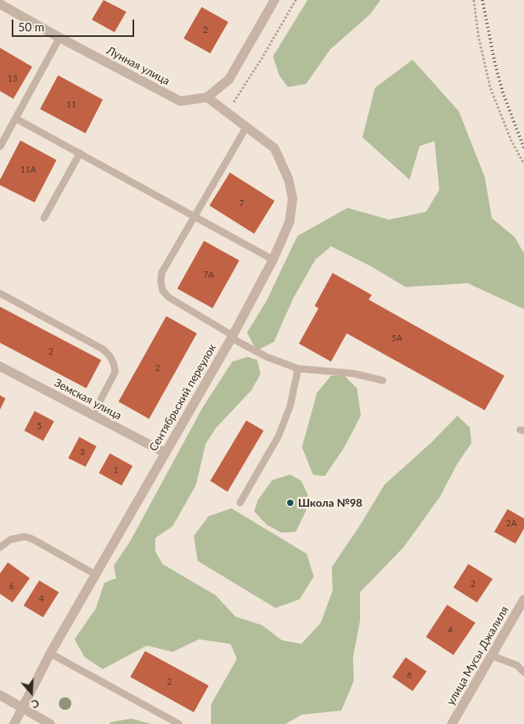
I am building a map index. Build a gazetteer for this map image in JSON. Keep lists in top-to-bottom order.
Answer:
{
  "streets": {
    "street": [
      "Лунная улица",
      "Сентябрьский переулок",
      "Земская улица",
      "улица Мусы Джалиля"
    ]
  },
  "crossings": [
    ["Лунная улица", "Сентябрьский переулок"],
    ["Сентябрьский переулок", "Земская улица"]
  ],
  "places": ["Школа №98"],
  "house_numbers": [
    "2",
    "13",
    "11",
    "11А",
    "7",
    "7А",
    "5А",
    "2",
    "2",
    "5",
    "3",
    "1",
    "2А",
    "2",
    "6",
    "4",
    "4",
    "6",
    "2"
  ],
  "scale_bar": "50 m",
  "north": "bottom"
}
